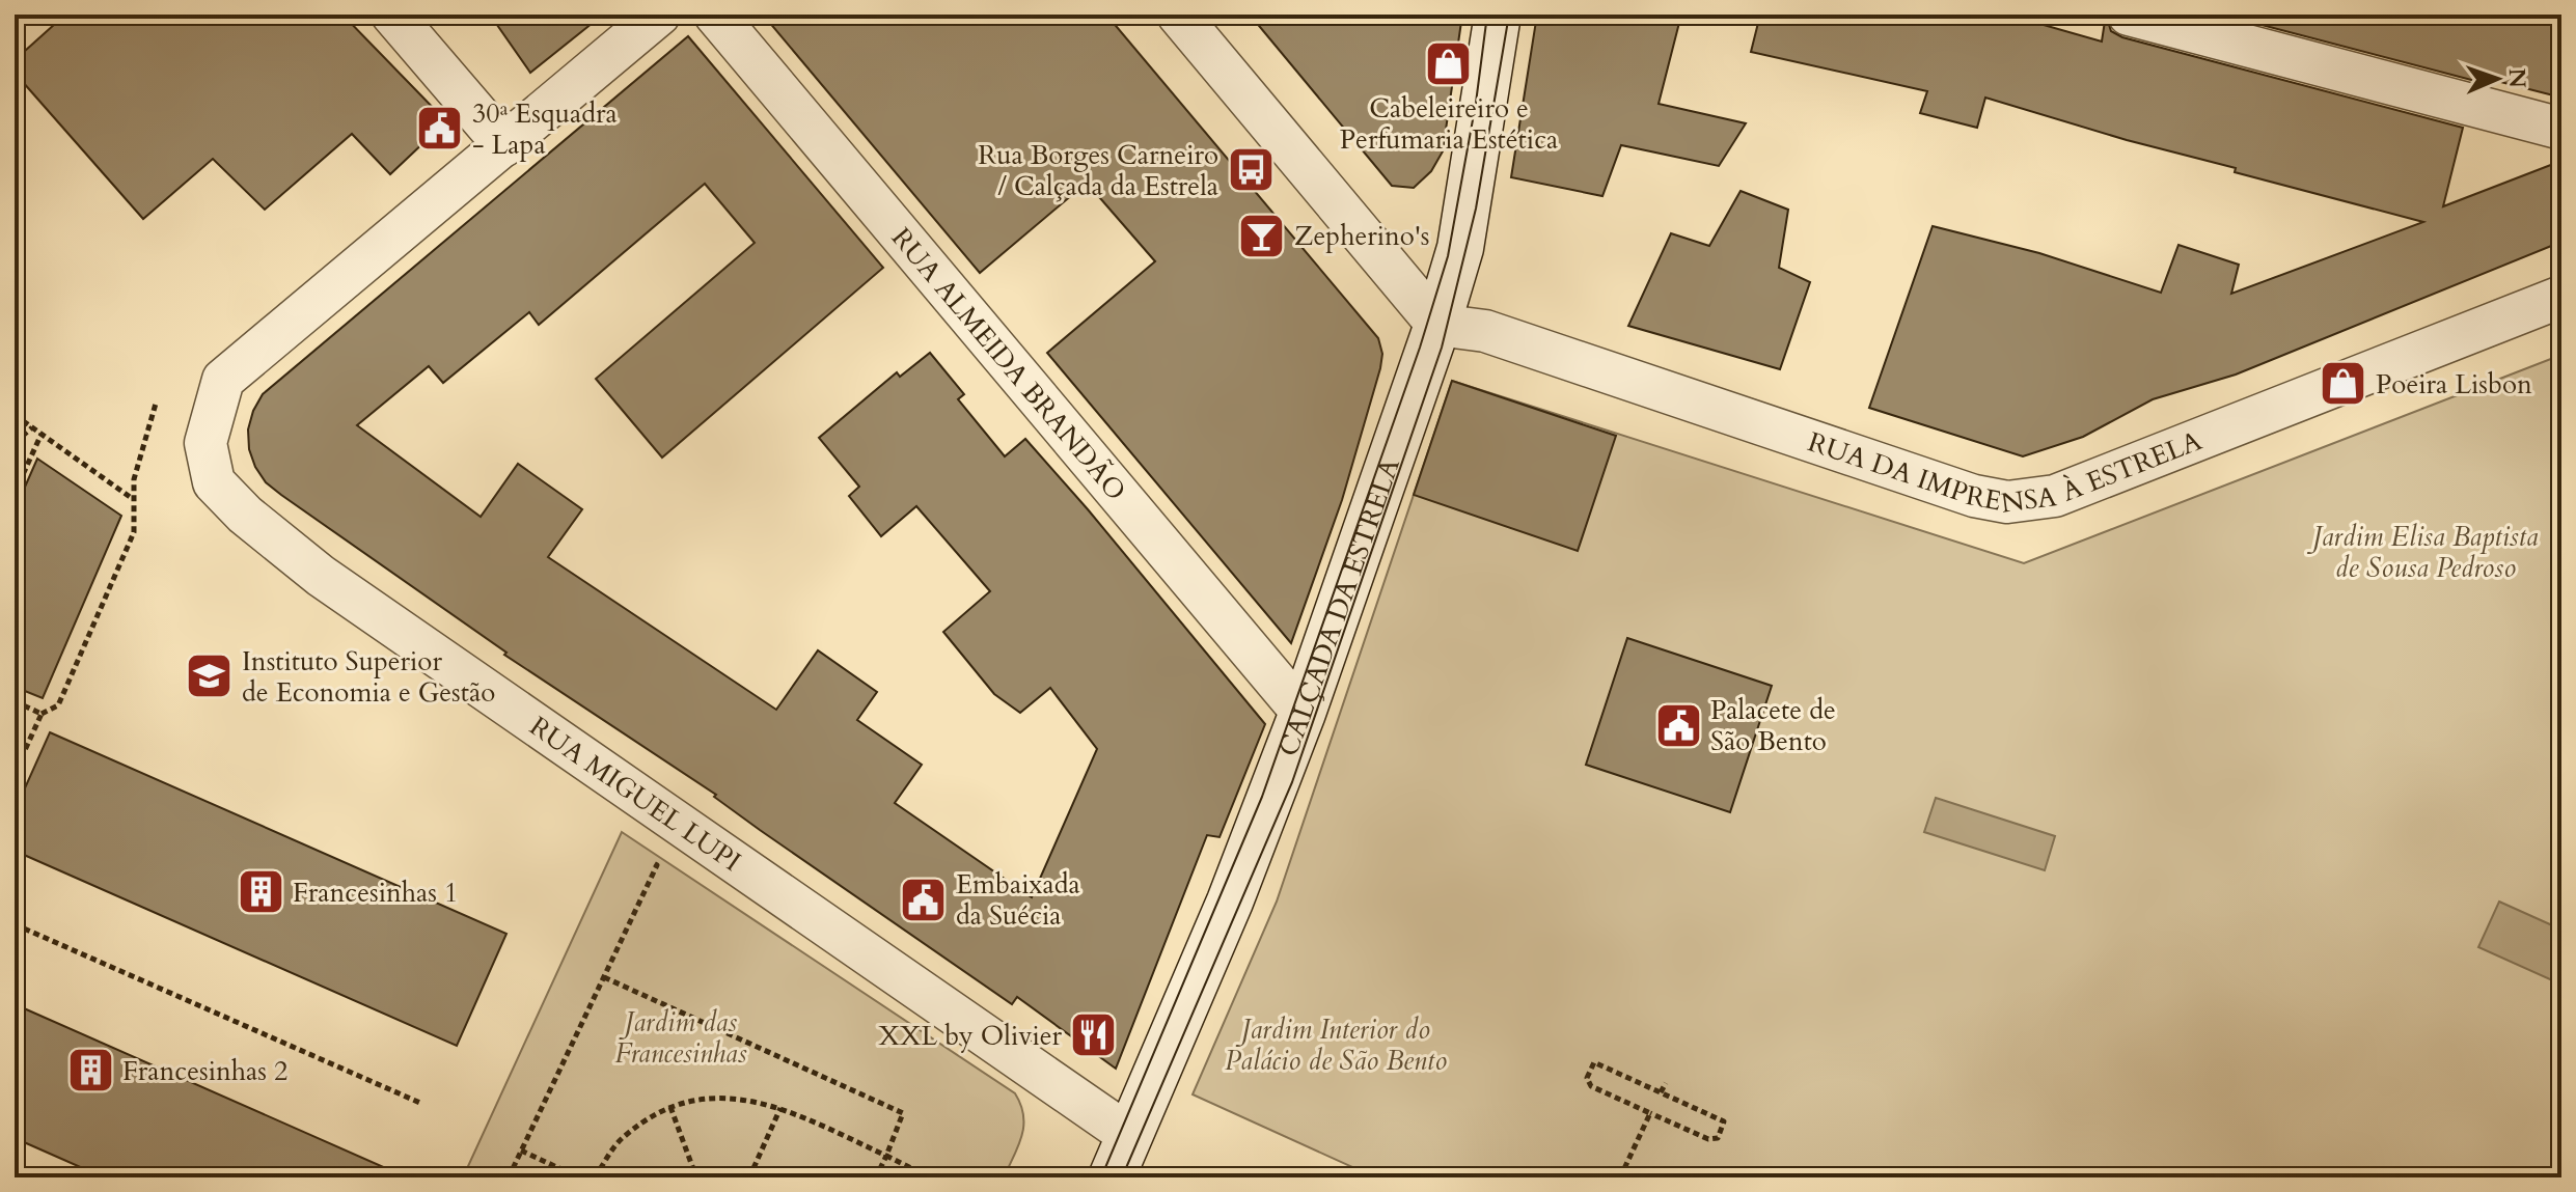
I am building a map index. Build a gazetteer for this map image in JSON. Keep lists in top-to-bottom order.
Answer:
{
  "streets": {
    "main road": ["CALÇADA DA ESTRELA"],
    "street": ["RUA ALMEIDA BRANDÃO", "RUA DA IMPRENSA À ESTRELA", "RUA MIGUEL LUPI"]
  },
  "crossings": [
    ["RUA ALMEIDA BRANDÃO", "CALÇADA DA ESTRELA"],
    ["RUA DA IMPRENSA À ESTRELA", "CALÇADA DA ESTRELA"],
    ["CALÇADA DA ESTRELA", "RUA MIGUEL LUPI"]
  ],
  "parks": ["Jardim Elisa Baptista de Sousa Pedroso", "Jardim das Francesinhas", "Jardim Interior do Palácio de São Bento"],
  "places": {
    "shop": ["Cabeleireiro e Perfumaria Estética", "Poeira Lisbon"],
    "public building": ["30ª Esquadra - Lapa", "Palacete de São Bento", "Embaixada da Suécia"],
    "bus stop": ["Rua Borges Carneiro / Calçada da Estrela"],
    "bar": ["Zepherino's"],
    "school or university": ["Instituto Superior de Economia e Gestão"],
    "building": ["Francesinhas 1", "Francesinhas 2"],
    "restaurant": ["XXL by Olivier"]
  },
  "north": "right"
}
